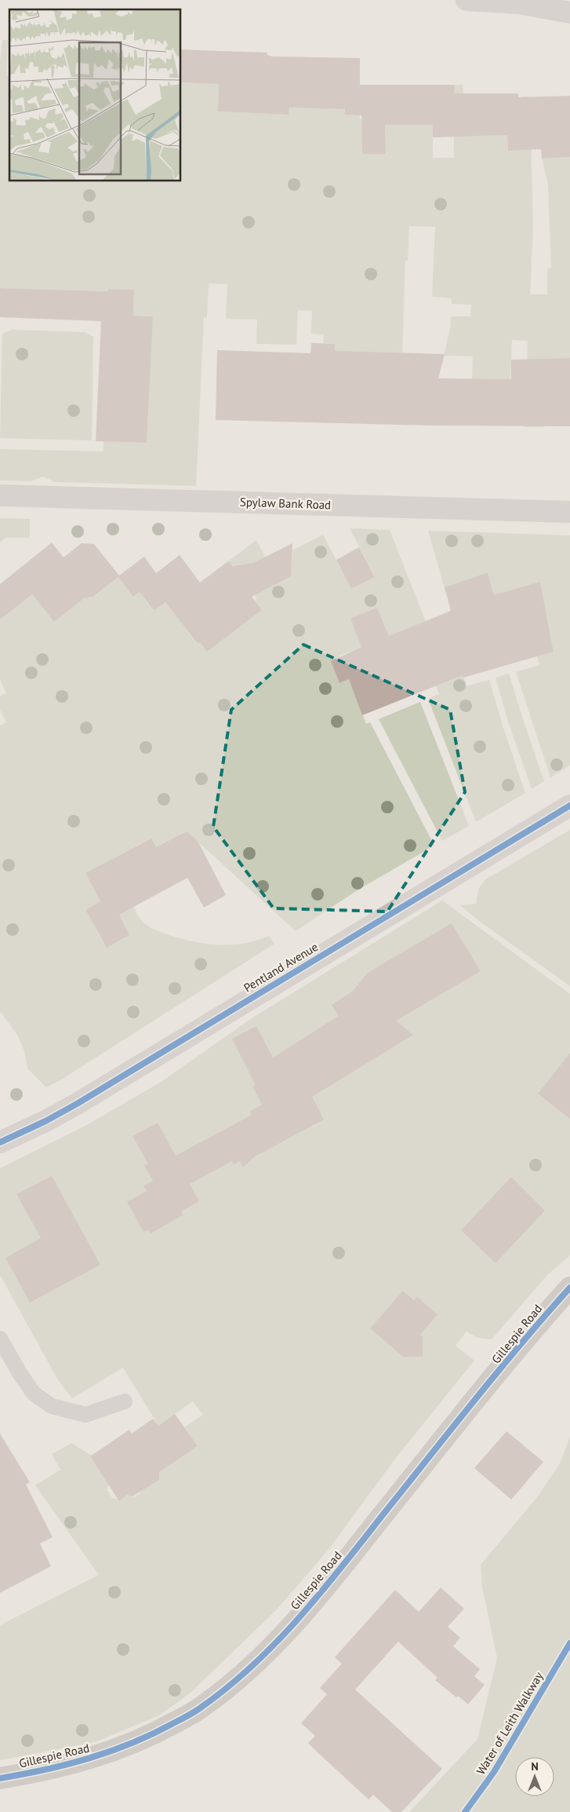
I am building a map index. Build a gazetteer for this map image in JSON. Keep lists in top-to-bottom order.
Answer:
{
  "streets": {
    "main road": ["Gillespie Road"],
    "street": ["Spylaw Bank Road", "Pentland Avenue"],
    "cycle path": ["Water of Leith Walkway"]
  },
  "north": "top"
}
